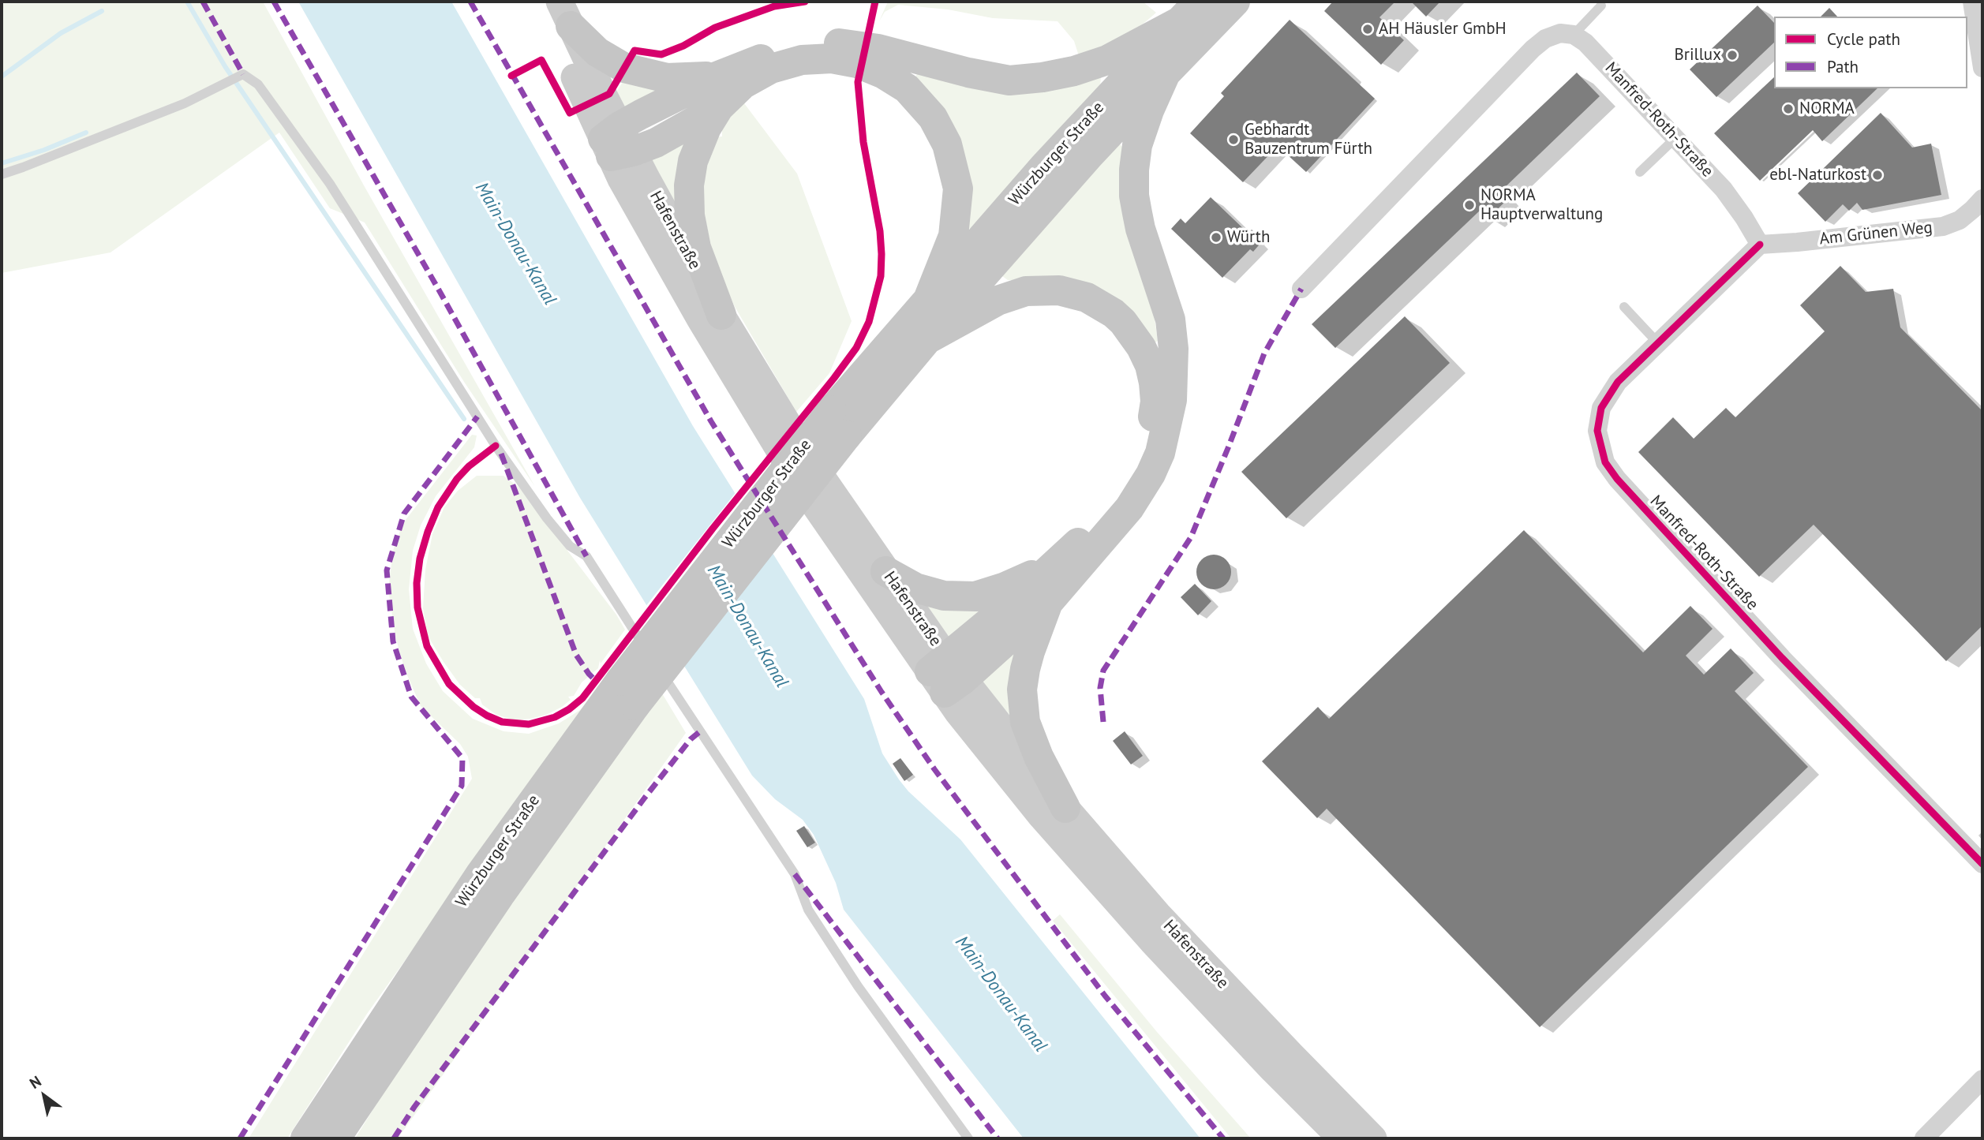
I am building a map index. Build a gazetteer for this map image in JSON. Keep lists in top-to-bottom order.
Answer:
{
  "streets": {
    "main road": ["Würzburger Straße", "Hafenstraße"],
    "street": ["Manfred-Roth-Straße", "Am Grünen Weg"]
  },
  "crossings": [
    ["Manfred-Roth-Straße", "Am Grünen Weg"]
  ],
  "water": ["Main-Donau-Kanal"],
  "places": [
    "AH Häusler GmbH",
    "Brillux",
    "NORMA",
    "Gebhardt Bauzentrum Fürth",
    "ebl-Naturkost",
    "NORMA Hauptverwaltung",
    "Würth"
  ],
  "legend": ["Cycle path", "Path"],
  "north": "top left"
}
